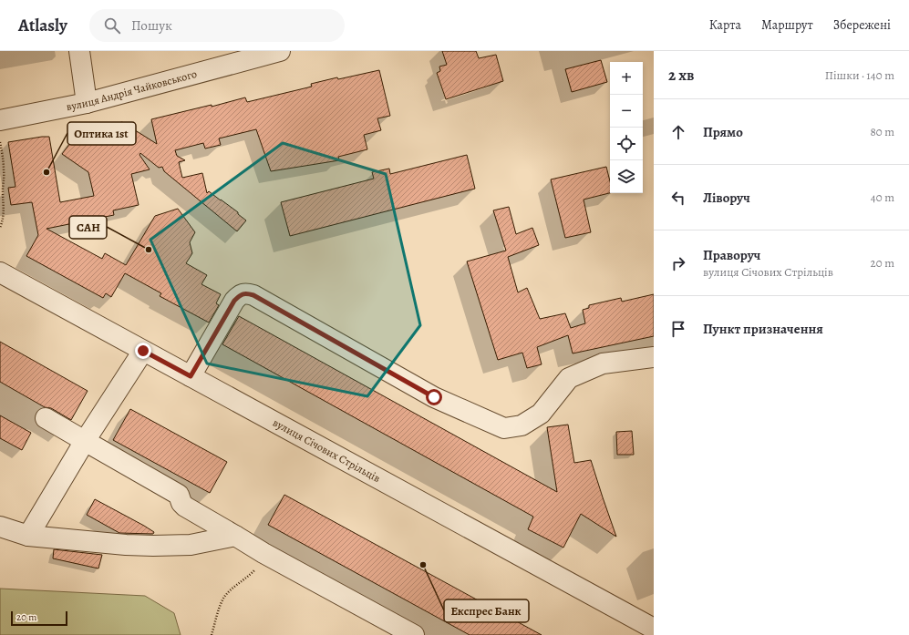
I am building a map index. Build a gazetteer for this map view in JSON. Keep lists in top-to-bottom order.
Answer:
{
  "streets": {
    "street": ["вулиця Андрія Чайковського", "вулиця Січових Стрільців"]
  },
  "places": ["Оптика 1st", "САН", "Експрес Банк"],
  "scale_bar": "20 m",
  "page": {
    "header": "Atlasly",
    "search": "Пошук",
    "nav": ["Карта", "Маршрут", "Збережені"],
    "heading": ["2 хв", "Пішки · 140 m"],
    "map_buttons": ["+", "−"],
    "list": [
      ["Прямо", "80 m"],
      ["Ліворуч", "40 m"],
      ["Праворуч", "вулиця Січових Стрільців", "20 m"],
      "Пункт призначення"
    ],
    "scale": "20 m"
  }
}
